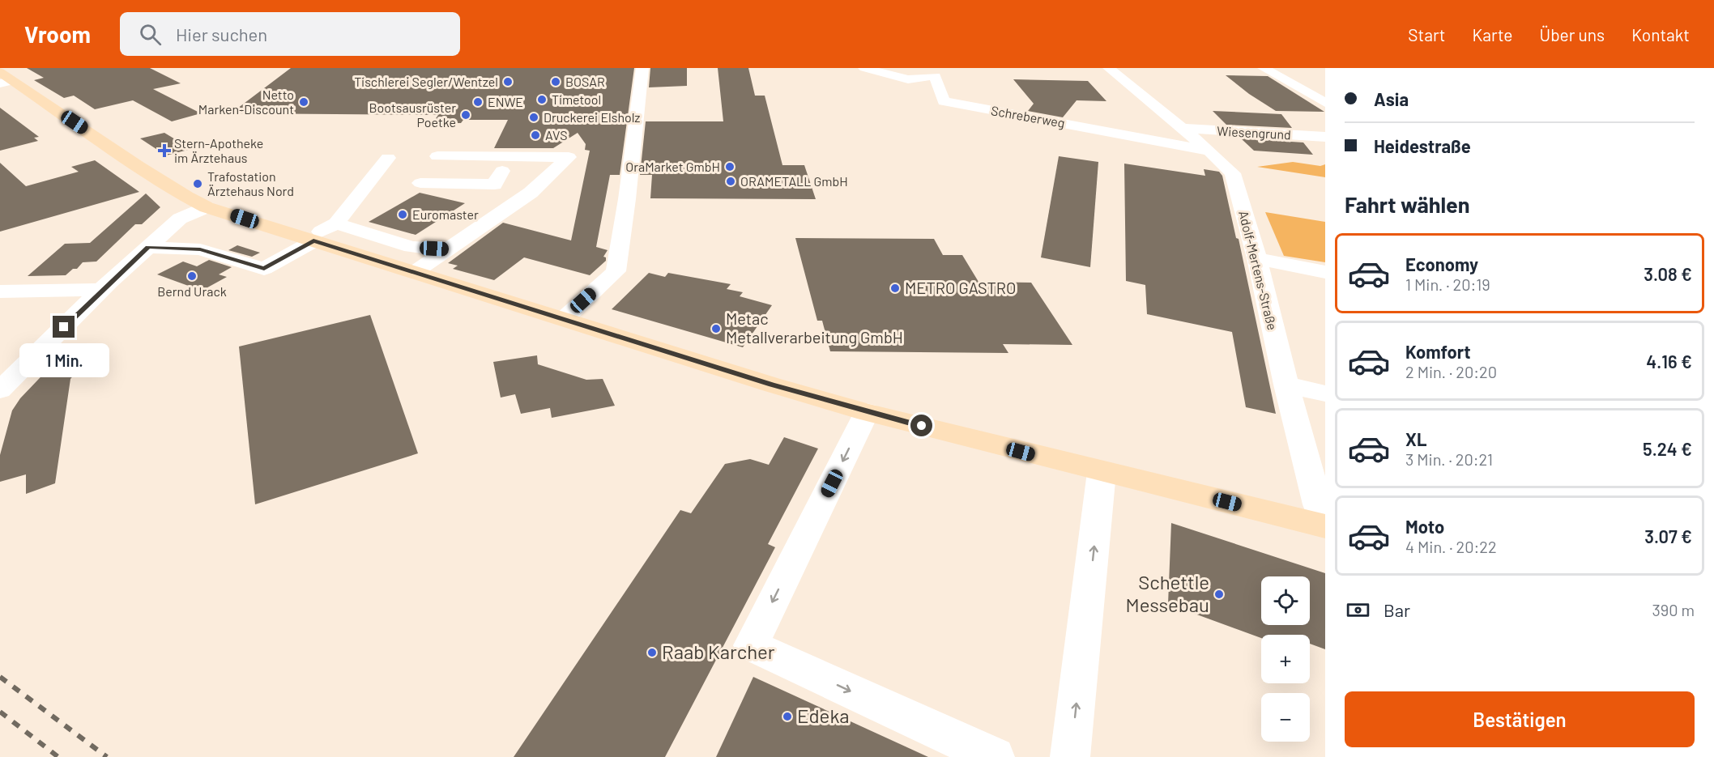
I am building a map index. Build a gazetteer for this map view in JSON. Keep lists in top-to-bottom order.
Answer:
{
  "streets": {
    "street": ["Schreberweg", "Wiesengrund", "Adolf-Mertens-Straße"]
  },
  "crossings": [
    ["Schreberweg", "Adolf-Mertens-Straße"],
    ["Wiesengrund", "Adolf-Mertens-Straße"]
  ],
  "places": {
    "other": [
      "Tischlerei Segler/Wentzel",
      "BOSAR",
      "Timetool",
      "Netto Marken-Discount",
      "ENWE",
      "Bootsausrüster Poetke",
      "Druckerei Elsholz",
      "AVS",
      "OraMarket GmbH",
      "ORAMETALL GmbH",
      "Trafostation Ärztehaus Nord",
      "Euromaster",
      "Bernd Urack",
      "METRO GASTRO",
      "Metac Metallverarbeitung GmbH",
      "Schettle Messebau",
      "Raab Karcher",
      "Edeka"
    ],
    "health": ["Stern-Apotheke im Ärztehaus"]
  },
  "page": {
    "header": "Vroom",
    "search": "Hier suchen",
    "nav": [
      "Start",
      "Karte",
      "Über uns",
      "Kontakt"
    ],
    "banner": ["Asia", "Heidestraße"],
    "heading": "Fahrt wählen",
    "list": [
      {
        "name": "Economy",
        "note": "1 Min. · 20:19",
        "value": "3.08 €"
      },
      {
        "name": "Komfort",
        "note": "2 Min. · 20:20",
        "value": "4.16 €"
      },
      {
        "name": "XL",
        "note": "3 Min. · 20:21",
        "value": "5.24 €"
      },
      {
        "name": "Moto",
        "note": "4 Min. · 20:22",
        "value": "3.07 €"
      }
    ],
    "bubble": "1 Min.",
    "map_buttons": ["+", "−"],
    "pay": ["Bar", "390 m"],
    "buttons": "Bestätigen"
  }
}
